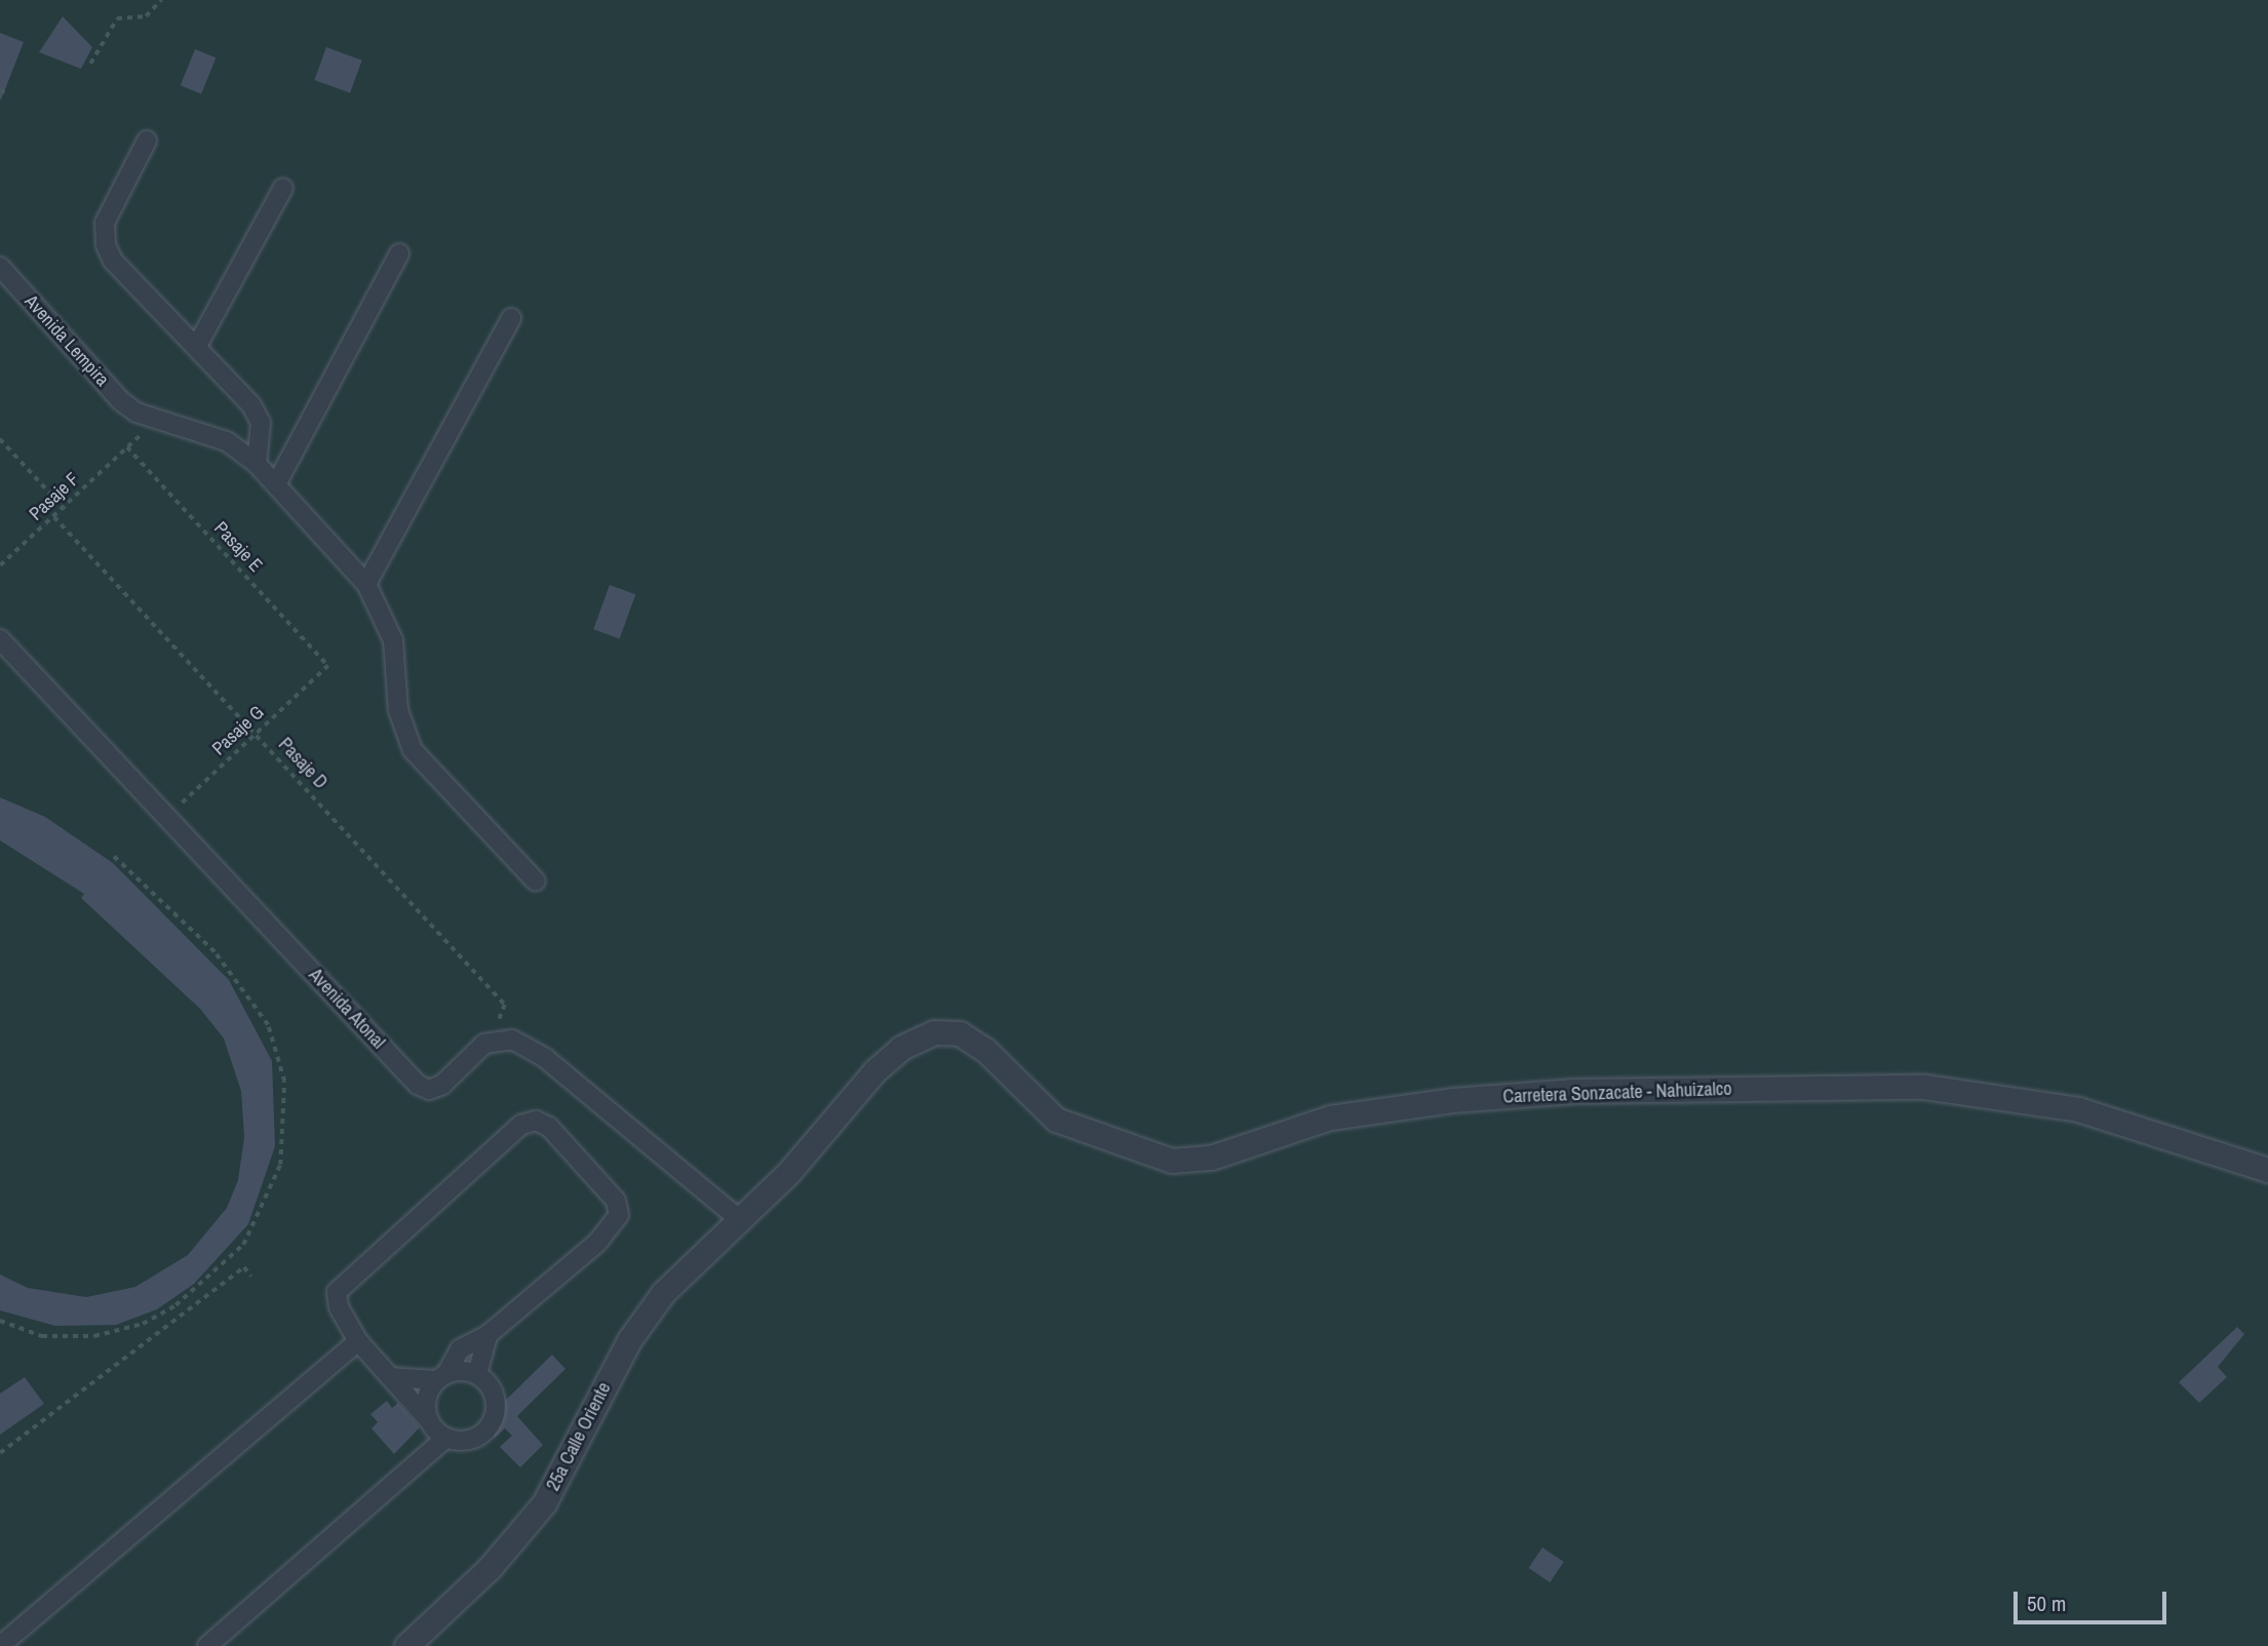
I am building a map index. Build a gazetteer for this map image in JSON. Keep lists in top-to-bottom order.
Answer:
{
  "streets": {
    "street": [
      "Avenida Lempira",
      "Avenida Atonal",
      "Carretera Sonzacate - Nahuizalco",
      "25a Calle Oriente"
    ],
    "path": [
      "Pasaje F",
      "Pasaje E",
      "Pasaje G",
      "Pasaje D"
    ]
  },
  "crossings": [
    ["Pasaje F", "Pasaje E"],
    ["Pasaje F", "Pasaje D"],
    ["Pasaje E", "Pasaje G"],
    ["Pasaje G", "Pasaje D"],
    ["Pasaje G", "Avenida Atonal"],
    ["Pasaje D", "Avenida Atonal"],
    ["Carretera Sonzacate - Nahuizalco", "25a Calle Oriente"]
  ],
  "scale_bar": "50 m"
}
